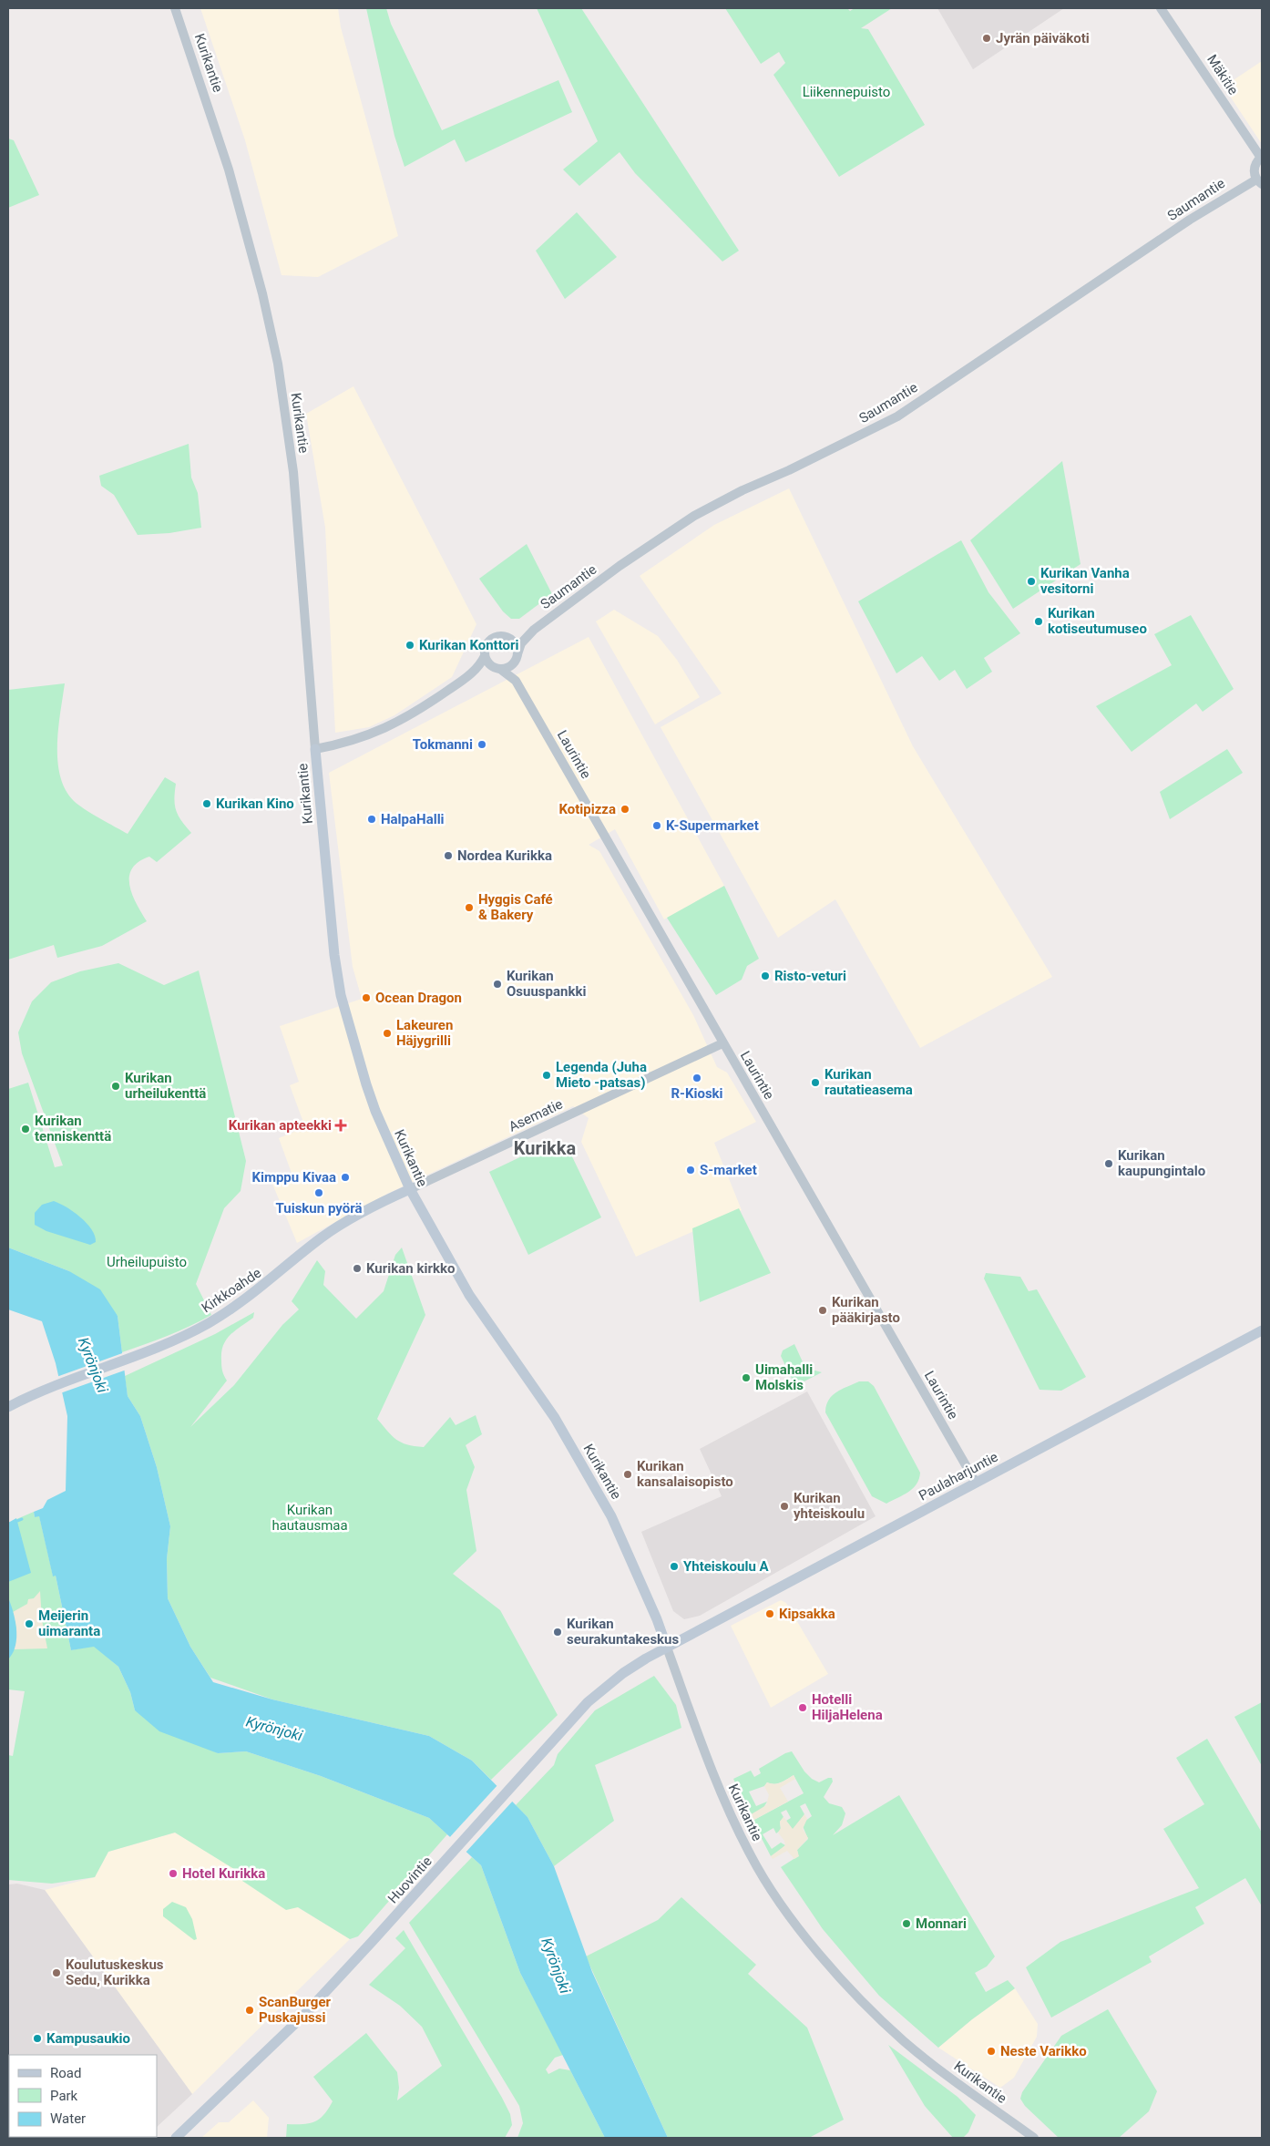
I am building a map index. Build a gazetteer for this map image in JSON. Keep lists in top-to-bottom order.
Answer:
{
  "streets": {
    "main road": [
      "Kurikantie",
      "Kirkkoahde",
      "Paulaharjuntie",
      "Huovintie"
    ],
    "street": [
      "Mäkitie",
      "Saumantie",
      "Laurintie",
      "Asematie"
    ]
  },
  "crossings": [
    ["Kurikantie", "Asematie"],
    ["Kurikantie", "Kirkkoahde"],
    ["Kurikantie", "Paulaharjuntie"],
    ["Kurikantie", "Huovintie"],
    ["Saumantie", "Laurintie"],
    ["Laurintie", "Asematie"],
    ["Laurintie", "Paulaharjuntie"],
    ["Asematie", "Kirkkoahde"],
    ["Paulaharjuntie", "Huovintie"]
  ],
  "districts": ["Kurikka"],
  "water": ["Kyrönjoki"],
  "parks": ["Liikennepuisto", "Urheilupuisto", "Kurikan hautausmaa"],
  "places": {
    "other": [
      "Jyrän päiväkoti",
      "Kurikan Vanha vesitorni",
      "Kurikan kotiseutumuseo",
      "Kurikan Konttori",
      "Tokmanni",
      "Kurikan Kino",
      "Kotipizza",
      "HalpaHalli",
      "K-Supermarket",
      "Nordea Kurikka",
      "Hyggis Café & Bakery",
      "Risto-veturi",
      "Kurikan Osuuspankki",
      "Ocean Dragon",
      "Lakeuren Häjygrilli",
      "Legenda (Juha Mieto -patsas)",
      "R-Kioski",
      "Kurikan rautatieasema",
      "Kurikan urheilukenttä",
      "Kurikan tenniskenttä",
      "Kurikan kaupungintalo",
      "S-market",
      "Kimppu Kivaa",
      "Tuiskun pyörä",
      "Kurikan kirkko",
      "Kurikan pääkirjasto",
      "Uimahalli Molskis",
      "Kurikan kansalaisopisto",
      "Kurikan yhteiskoulu",
      "Yhteiskoulu A",
      "Kipsakka",
      "Meijerin uimaranta",
      "Kurikan seurakuntakeskus",
      "Hotelli HiljaHelena",
      "Hotel Kurikka",
      "Monnari",
      "Koulutuskeskus Sedu, Kurikka",
      "ScanBurger Puskajussi",
      "Kampusaukio",
      "Neste Varikko"
    ],
    "health": ["Kurikan apteekki"]
  },
  "legend": ["Road", "Park", "Water"]
}
